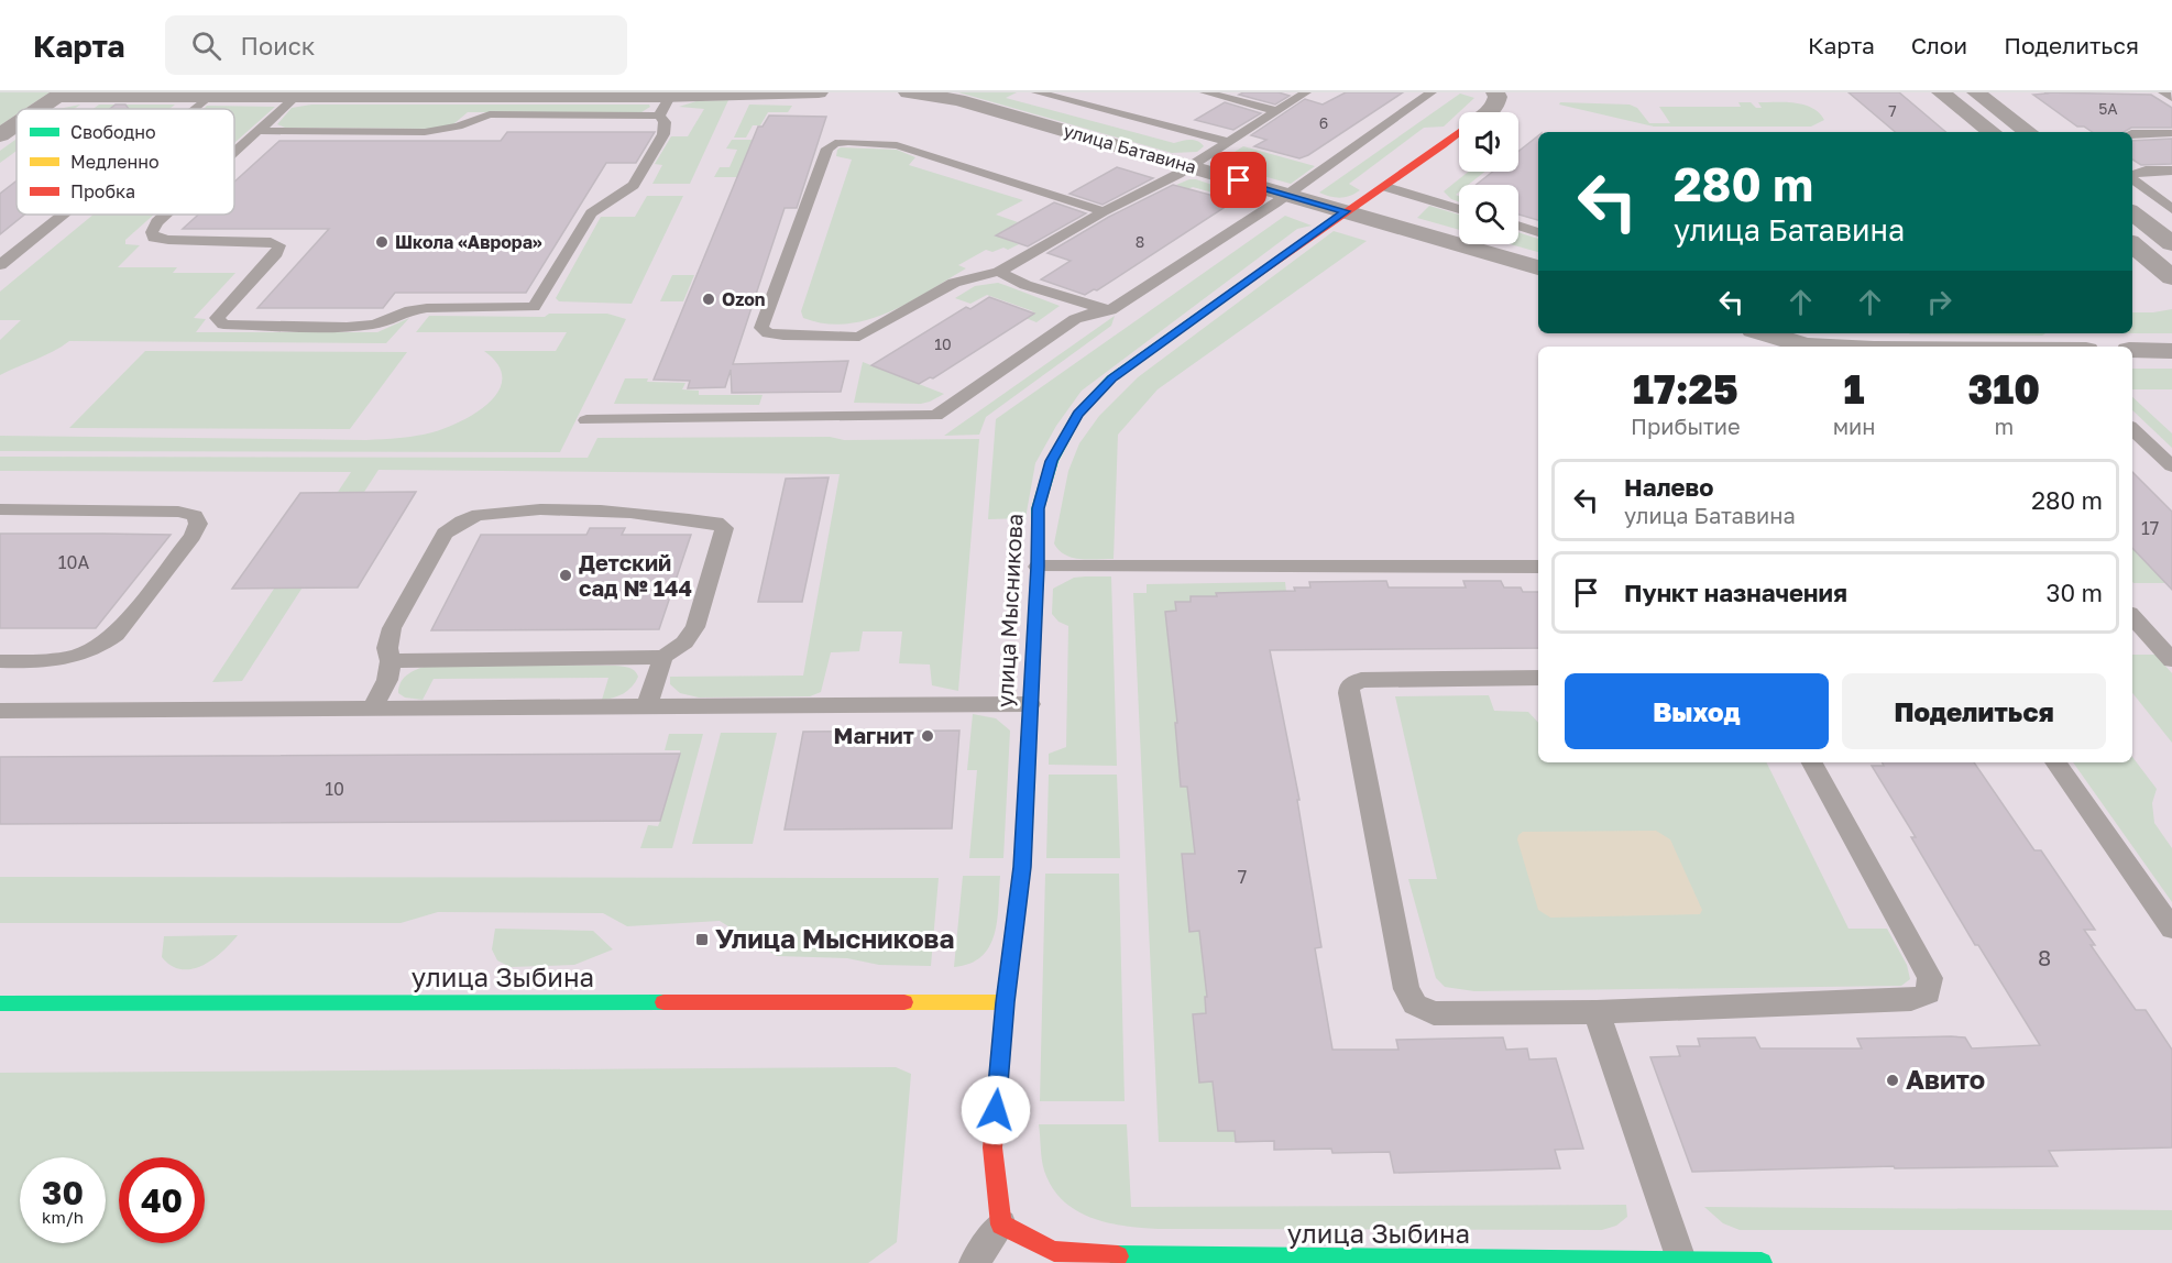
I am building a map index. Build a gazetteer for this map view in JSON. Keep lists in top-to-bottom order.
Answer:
{
  "streets": {
    "street": ["улица Батавина", "улица Мысникова", "улица Зыбина"]
  },
  "crossings": [
    ["улица Батавина", "улица Мысникова"],
    ["улица Мысникова", "улица Зыбина"]
  ],
  "places": {
    "other": [
      "Школа «Аврора»",
      "Ozon",
      "Детский сад № 144",
      "Магнит",
      "Авито"
    ],
    "transit": ["Улица Мысникова"]
  },
  "house_numbers": [
    "5А",
    "7",
    "6",
    "8",
    "10",
    "17",
    "10А",
    "10",
    "7",
    "8"
  ],
  "legend": ["Свободно", "Медленно", "Пробка"],
  "page": {
    "header": "Карта",
    "search": "Поиск",
    "nav": ["Карта", "Слои", "Поделиться"],
    "turn": ["280 m", "улица Батавина"],
    "eta": [
      "17:25",
      "Прибытие",
      "1",
      "мин",
      "310",
      "m"
    ],
    "list": [
      {
        "name": "Налево",
        "note": "улица Батавина",
        "value": "280 m"
      },
      {
        "name": "Пункт назначения",
        "value": "30 m"
      }
    ],
    "buttons": ["Выход", "Поделиться"],
    "speed": "30 km/h",
    "limit": "40"
  }
}
